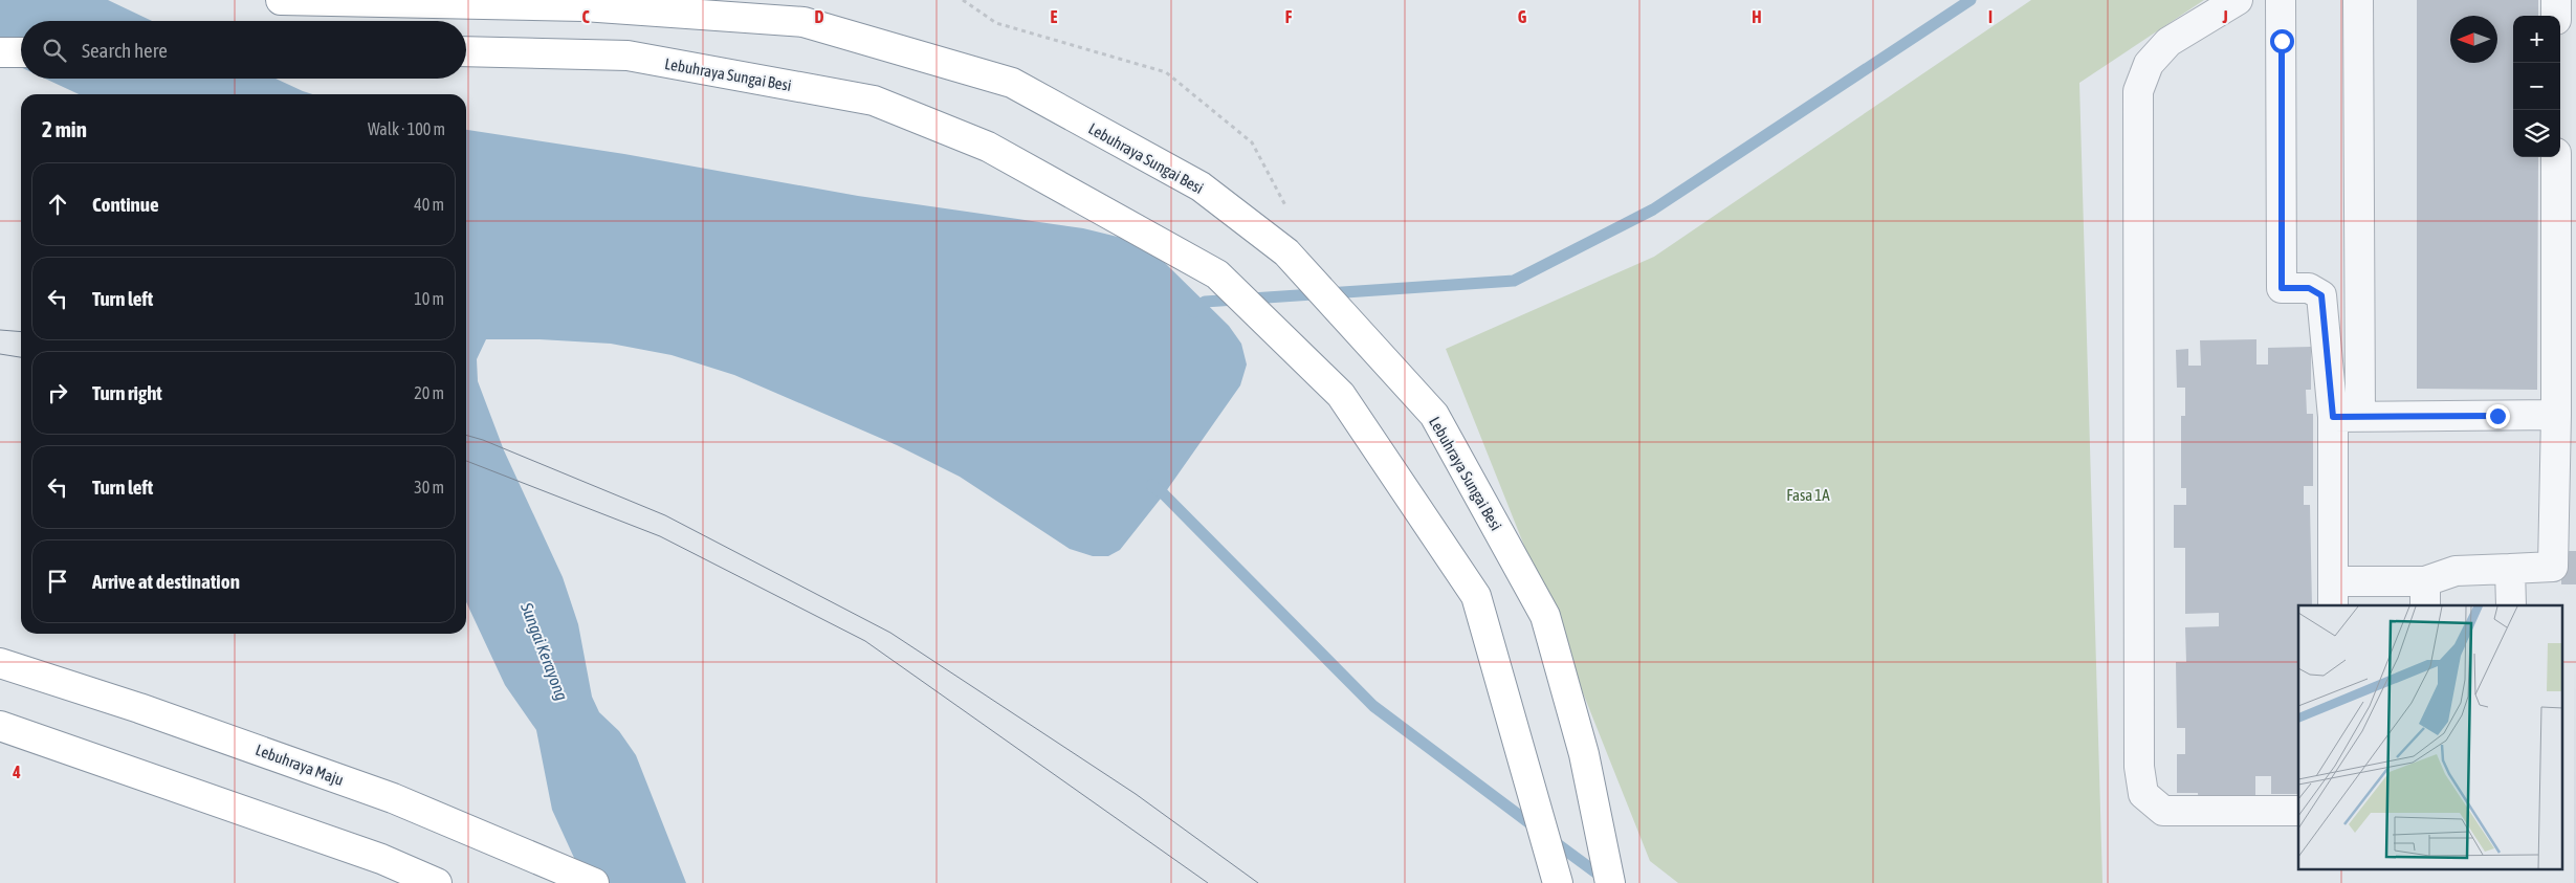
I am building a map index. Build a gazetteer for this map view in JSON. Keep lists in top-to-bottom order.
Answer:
{
  "streets": {
    "highway": ["Lebuhraya Sungai Besi", "Lebuhraya Maju"]
  },
  "water": ["Sungai Kerayong"],
  "parks": ["Fasa 1A"],
  "north": "left",
  "page": {
    "map_buttons": ["+", "−"],
    "search": "Search here",
    "heading": ["2 min", "Walk · 100 m"],
    "list": [
      ["Continue", "40 m"],
      ["Turn left", "10 m"],
      ["Turn right", "20 m"],
      ["Turn left", "30 m"],
      "Arrive at destination"
    ]
  },
  "grid": {
    "columns": [
      "C",
      "D",
      "E",
      "F",
      "G",
      "H",
      "I",
      "J"
    ],
    "rows": ["4"]
  }
}
